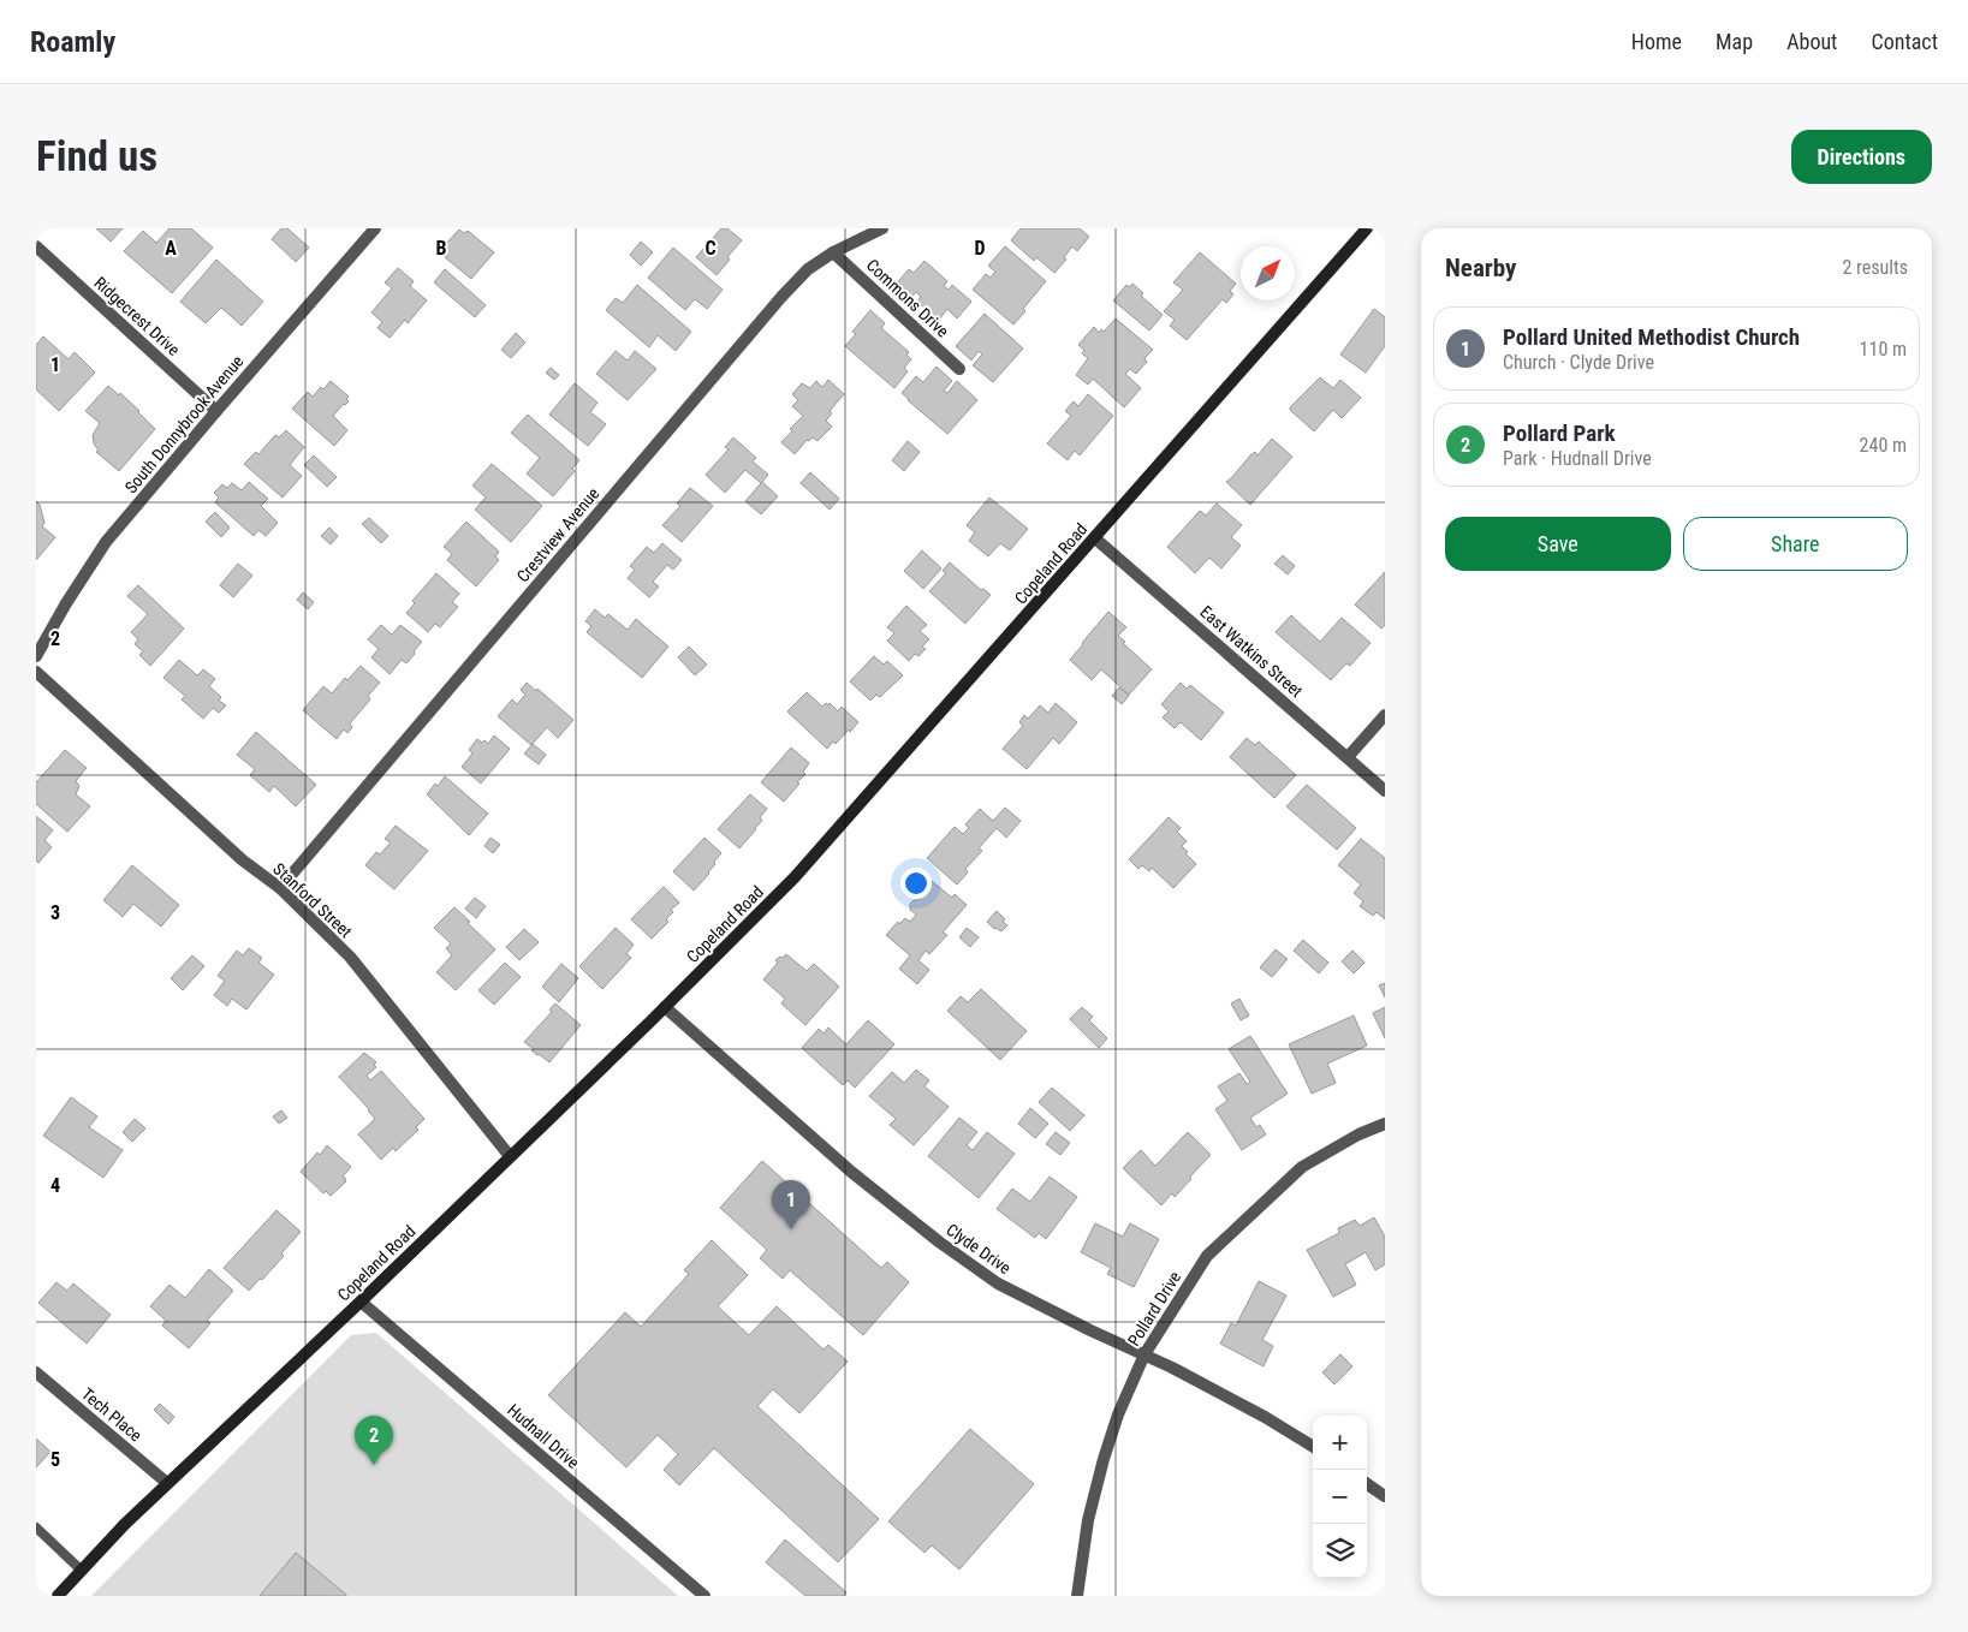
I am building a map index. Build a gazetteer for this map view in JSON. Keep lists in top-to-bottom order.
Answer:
{
  "streets": {
    "street": [
      "Commons Drive",
      "Ridgecrest Drive",
      "South Donnybrook Avenue",
      "Crestview Avenue",
      "Copeland Road",
      "East Watkins Street",
      "Stanford Street",
      "Clyde Drive",
      "Pollard Drive",
      "Tech Place",
      "Hudnall Drive"
    ]
  },
  "crossings": [
    ["Commons Drive", "Crestview Avenue"],
    ["Ridgecrest Drive", "South Donnybrook Avenue"],
    ["Crestview Avenue", "Stanford Street"],
    ["Copeland Road", "East Watkins Street"],
    ["Copeland Road", "Stanford Street"],
    ["Copeland Road", "Clyde Drive"],
    ["Copeland Road", "Tech Place"],
    ["Copeland Road", "Hudnall Drive"],
    ["Clyde Drive", "Pollard Drive"]
  ],
  "north": "top right",
  "page": {
    "header": "Roamly",
    "nav": [
      "Home",
      "Map",
      "About",
      "Contact"
    ],
    "buttons": [
      "Directions",
      ["Save", "Share"]
    ],
    "title": "Find us",
    "heading": ["Nearby", "2 results"],
    "list": [
      {
        "mark": "1",
        "name": "Pollard United Methodist Church",
        "note": "Church · Clyde Drive",
        "value": "110 m"
      },
      {
        "mark": "2",
        "name": "Pollard Park",
        "note": "Park · Hudnall Drive",
        "value": "240 m"
      }
    ],
    "pins": ["1", "2"],
    "map_buttons": ["+", "−"]
  },
  "grid": {
    "columns": [
      "A",
      "B",
      "C",
      "D"
    ],
    "rows": [
      "1",
      "2",
      "3",
      "4",
      "5"
    ]
  }
}
